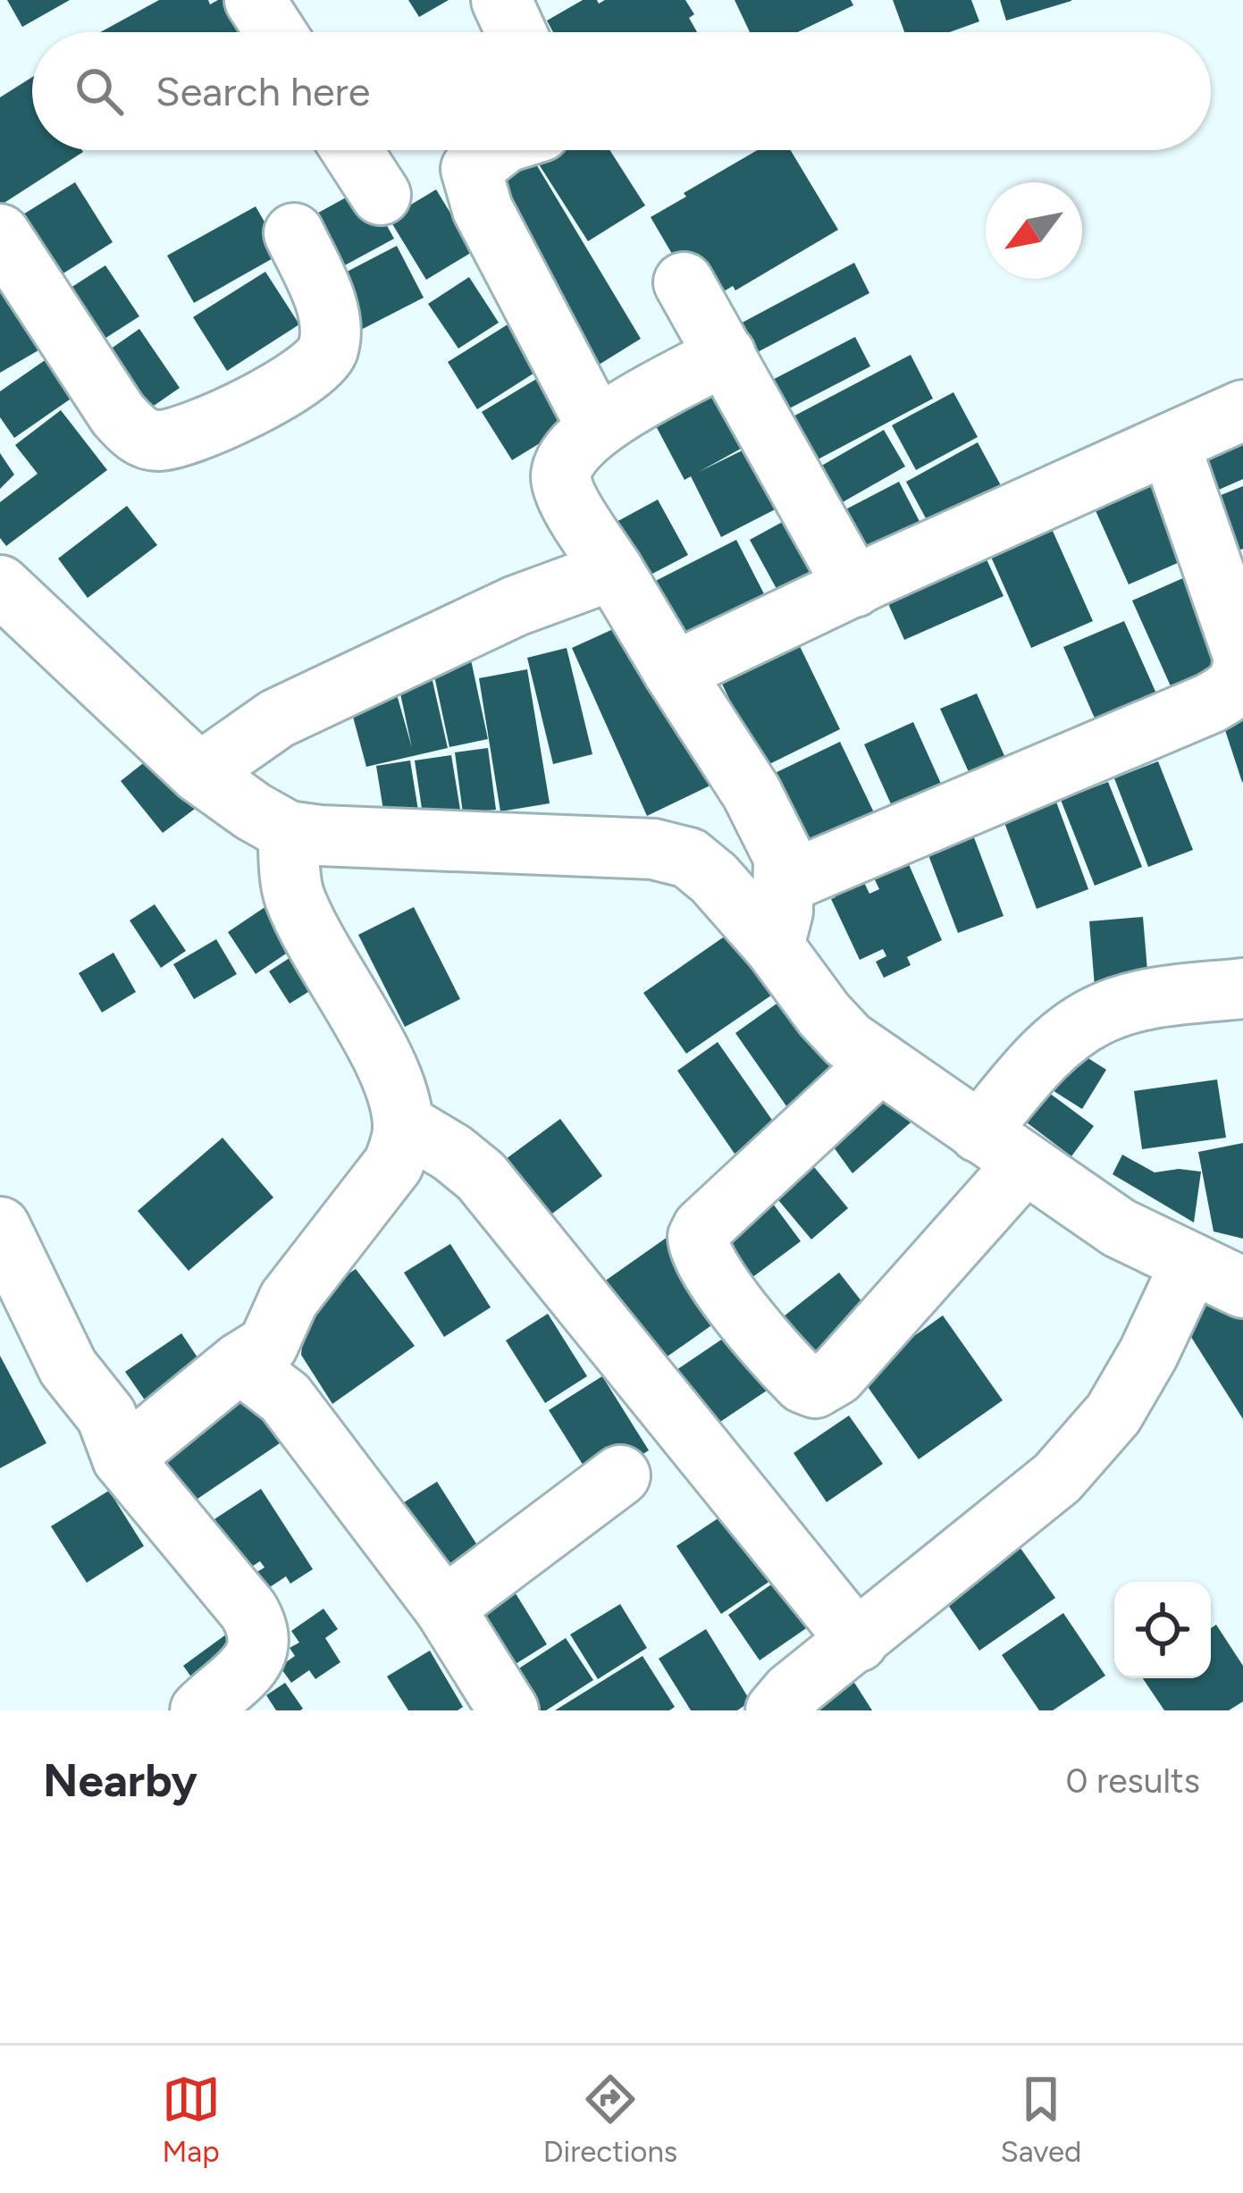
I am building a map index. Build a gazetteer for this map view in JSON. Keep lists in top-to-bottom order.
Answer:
{
  "north": "bottom left",
  "page": {
    "search": "Search here",
    "heading": ["Nearby", "0 results"],
    "nav": ["Map", "Directions", "Saved"]
  }
}
